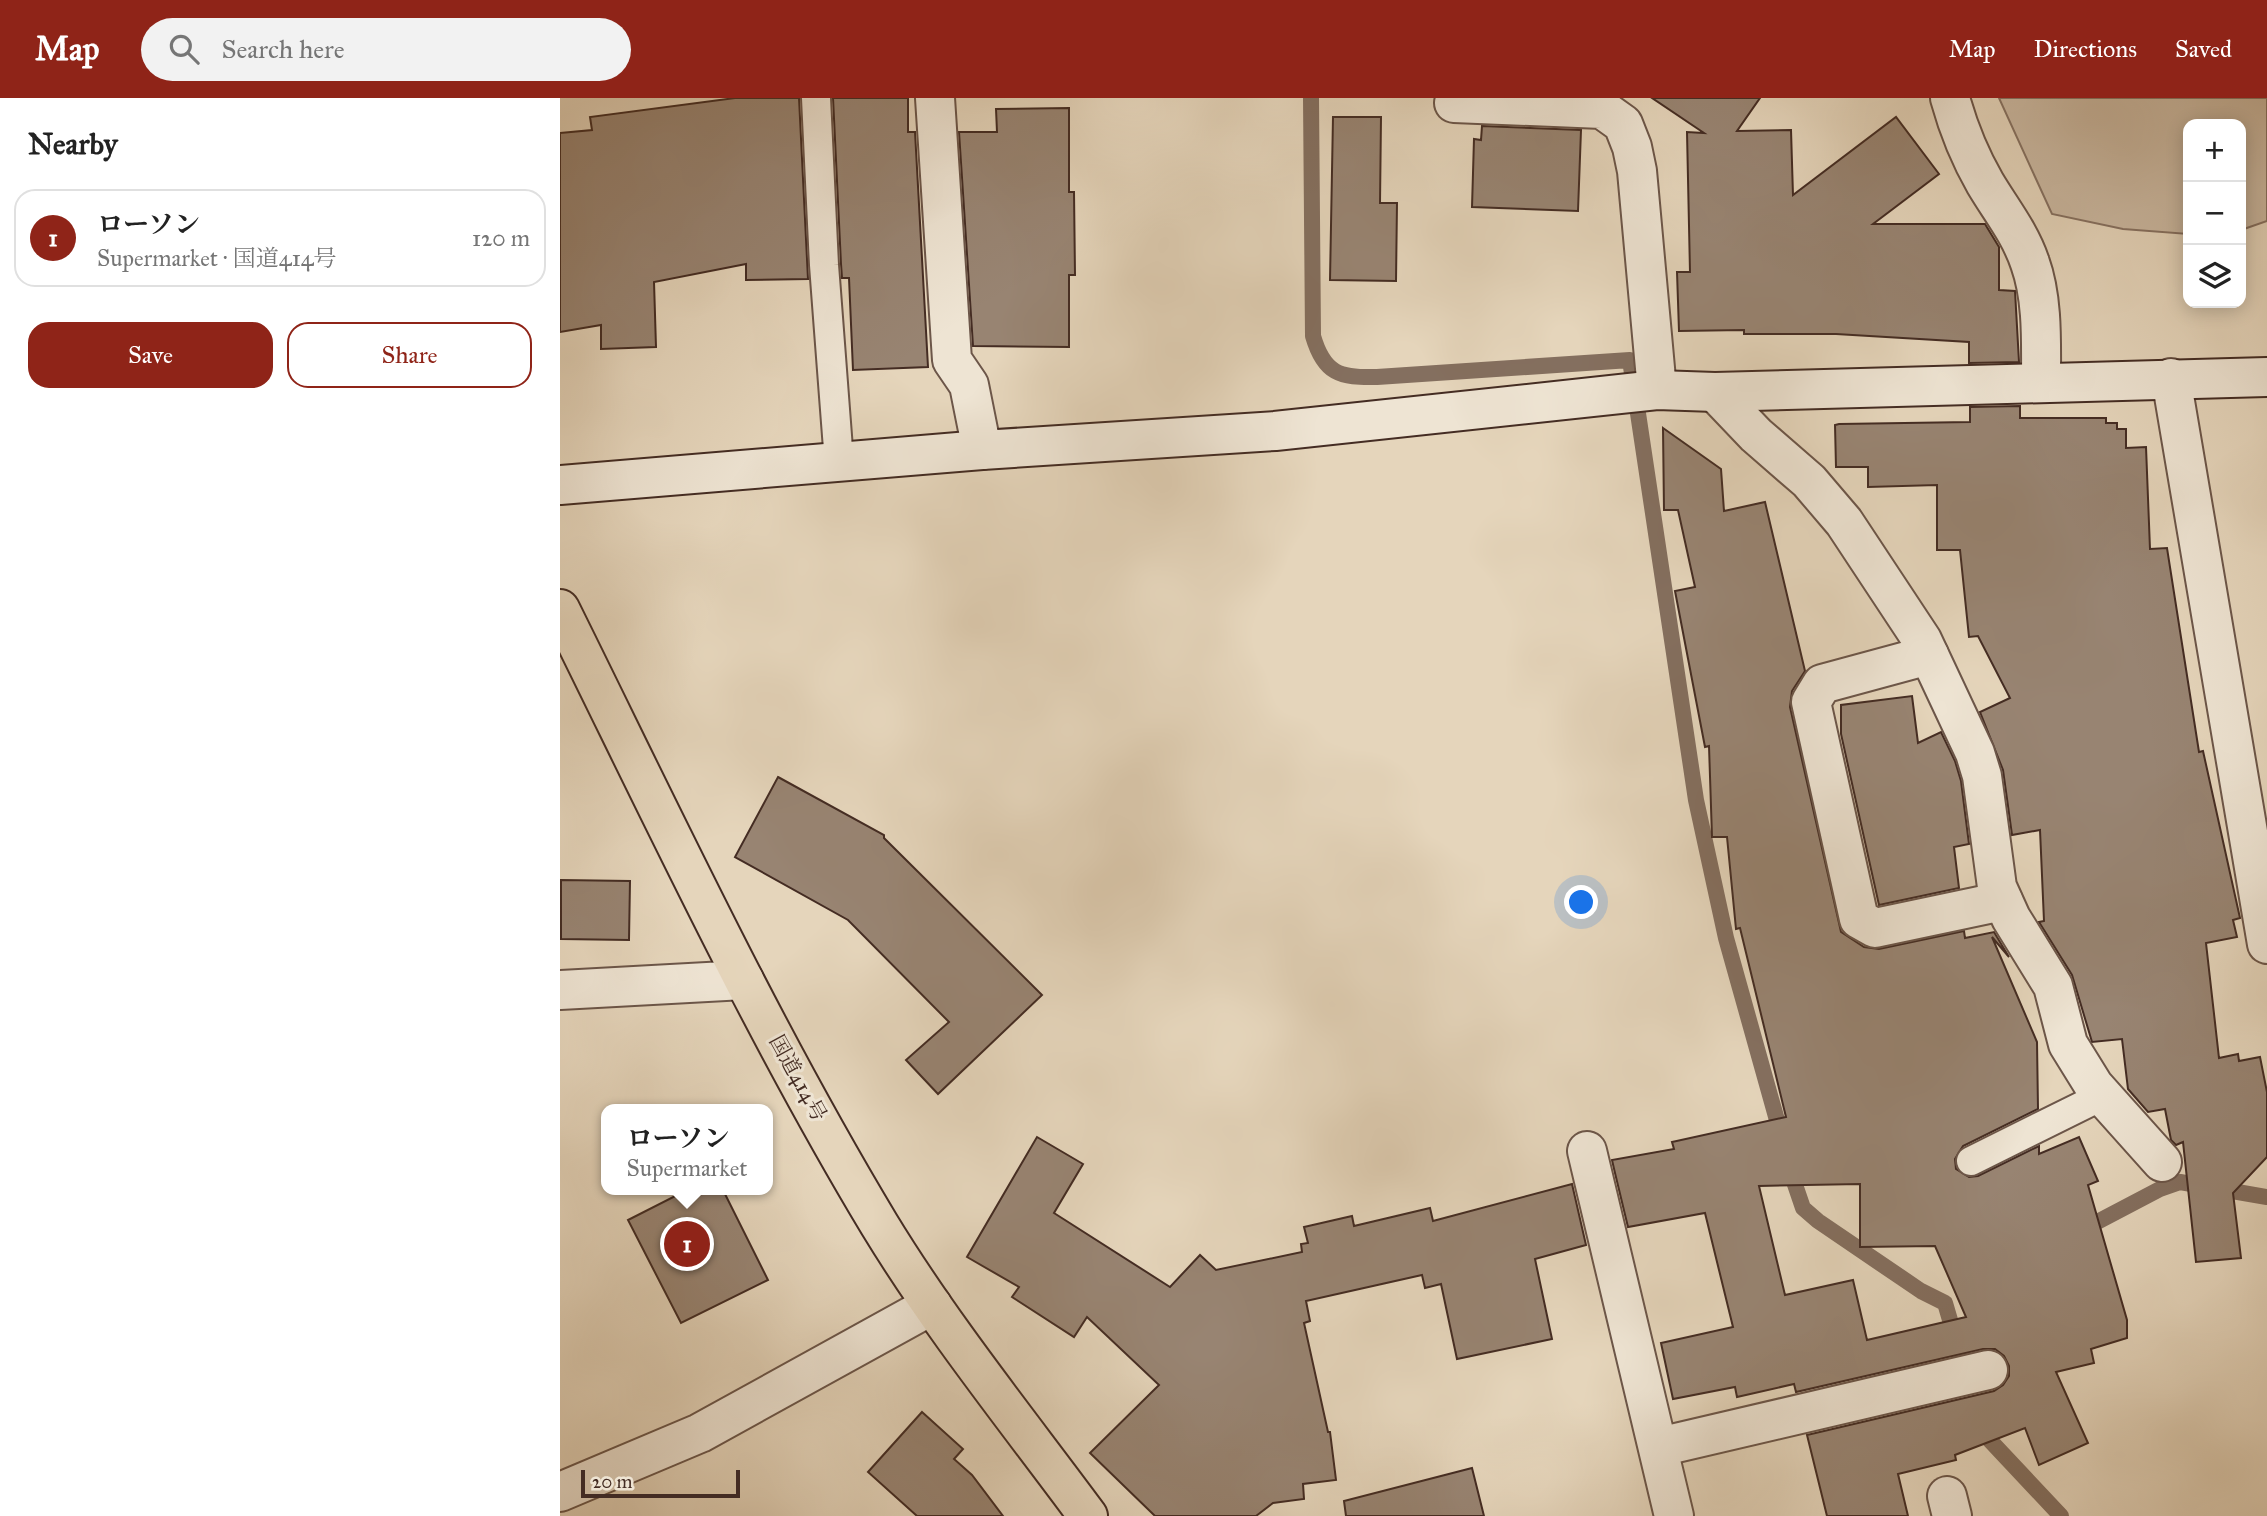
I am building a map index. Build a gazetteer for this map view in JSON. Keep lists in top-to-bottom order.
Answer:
{
  "streets": {
    "highway": ["国道414号"]
  },
  "scale_bar": "20 m",
  "page": {
    "header": "Map",
    "search": "Search here",
    "nav": ["Map", "Directions", "Saved"],
    "heading": "Nearby",
    "map_buttons": ["+", "−"],
    "list": [
      {
        "mark": "1",
        "name": "ローソン",
        "note": "Supermarket · 国道414号",
        "value": "120 m"
      }
    ],
    "buttons": ["Save", "Share"],
    "popup": ["ローソン", "Supermarket"],
    "pins": "1",
    "scale": "20 m"
  }
}
